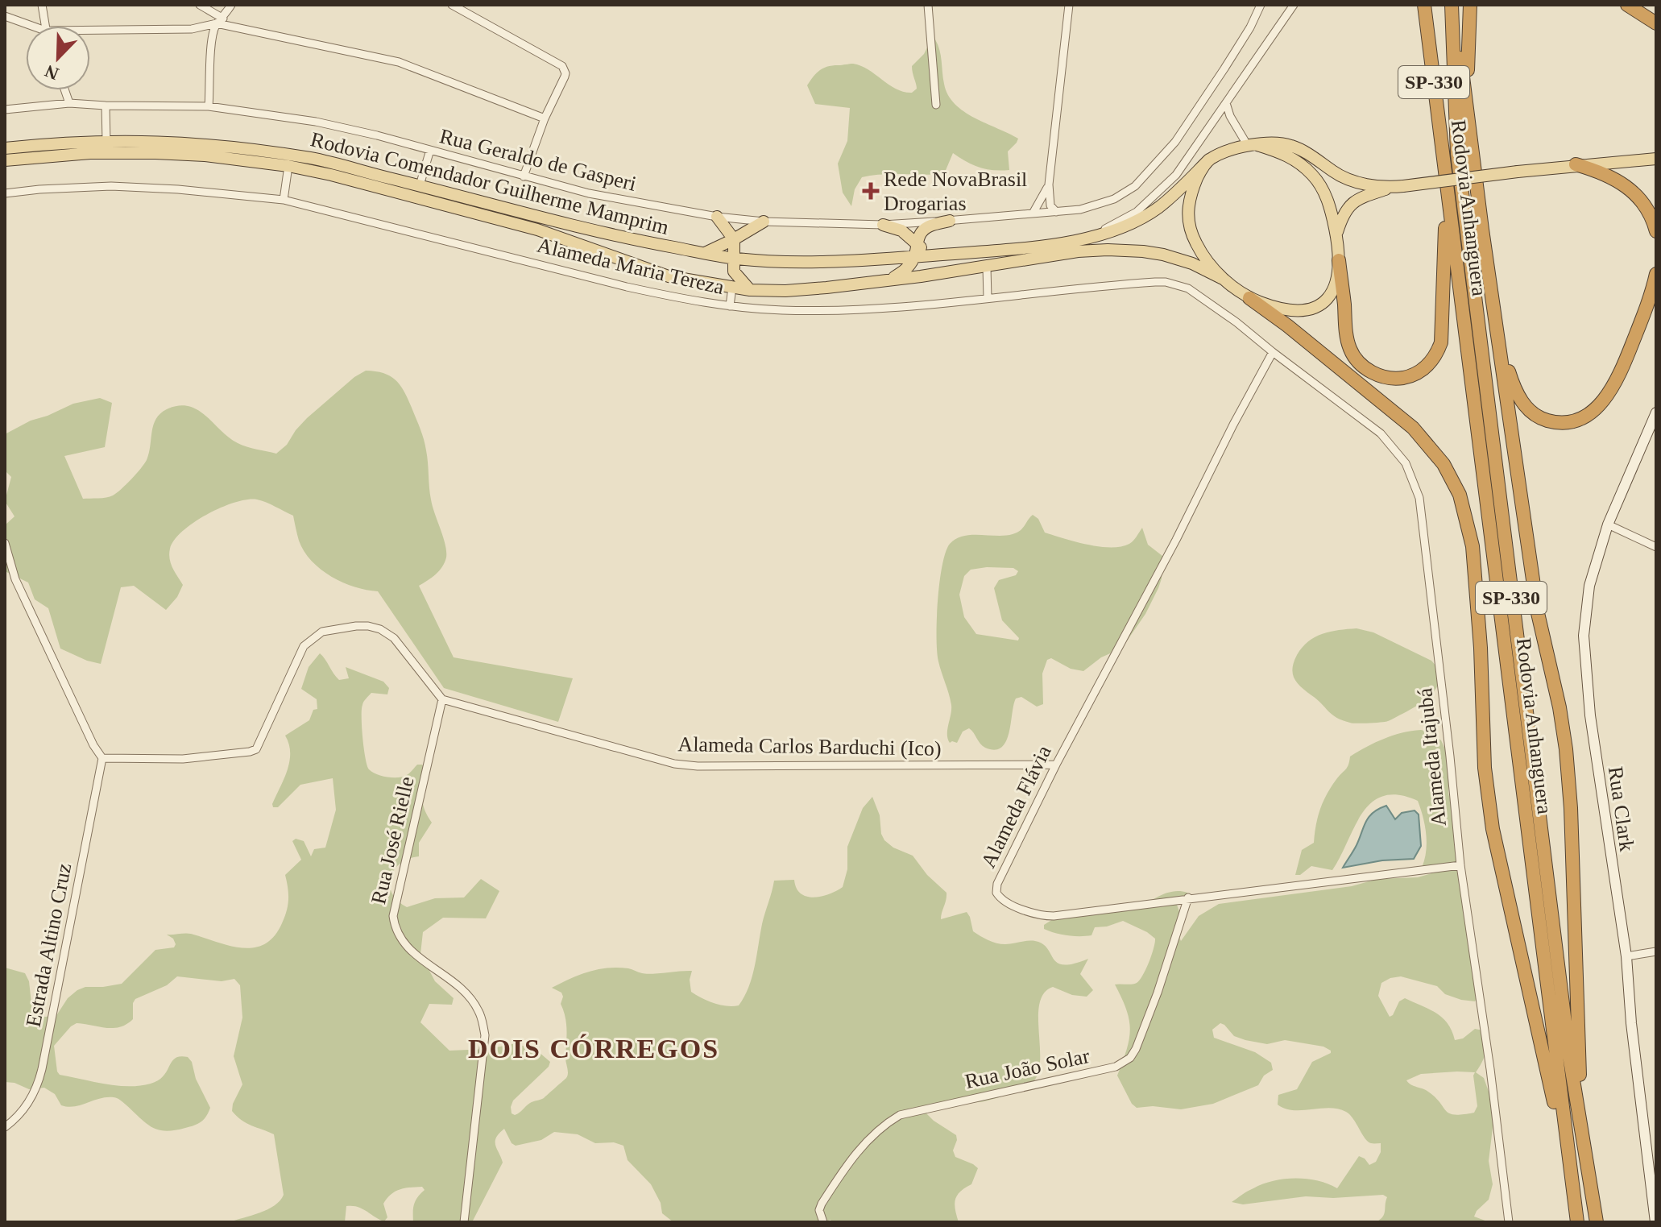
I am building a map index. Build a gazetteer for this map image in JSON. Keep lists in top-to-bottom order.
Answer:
{
  "streets": {
    "highway": ["SP-330", "Rodovia Anhanguera"],
    "main road": ["Rodovia Comendador Guilherme Mamprim"],
    "street": [
      "Rua Geraldo de Gasperi",
      "Alameda Maria Tereza",
      "Alameda Carlos Barduchi (Ico)",
      "Alameda Itajubá",
      "Alameda Flávia",
      "Rua Clark",
      "Rua José Rielle",
      "Estrada Altino Cruz",
      "Rua João Solar"
    ]
  },
  "crossings": [
    ["Alameda Maria Tereza", "Alameda Itajubá"],
    ["Alameda Maria Tereza", "Alameda Flávia"],
    ["Alameda Carlos Barduchi (Ico)", "Alameda Flávia"],
    ["Alameda Carlos Barduchi (Ico)", "Rua José Rielle"],
    ["Alameda Itajubá", "Alameda Flávia"],
    ["Alameda Flávia", "Rua João Solar"]
  ],
  "districts": ["DOIS CÓRREGOS"],
  "places": {
    "health": ["Rede NovaBrasil Drogarias"]
  },
  "north": "bottom left"
}
